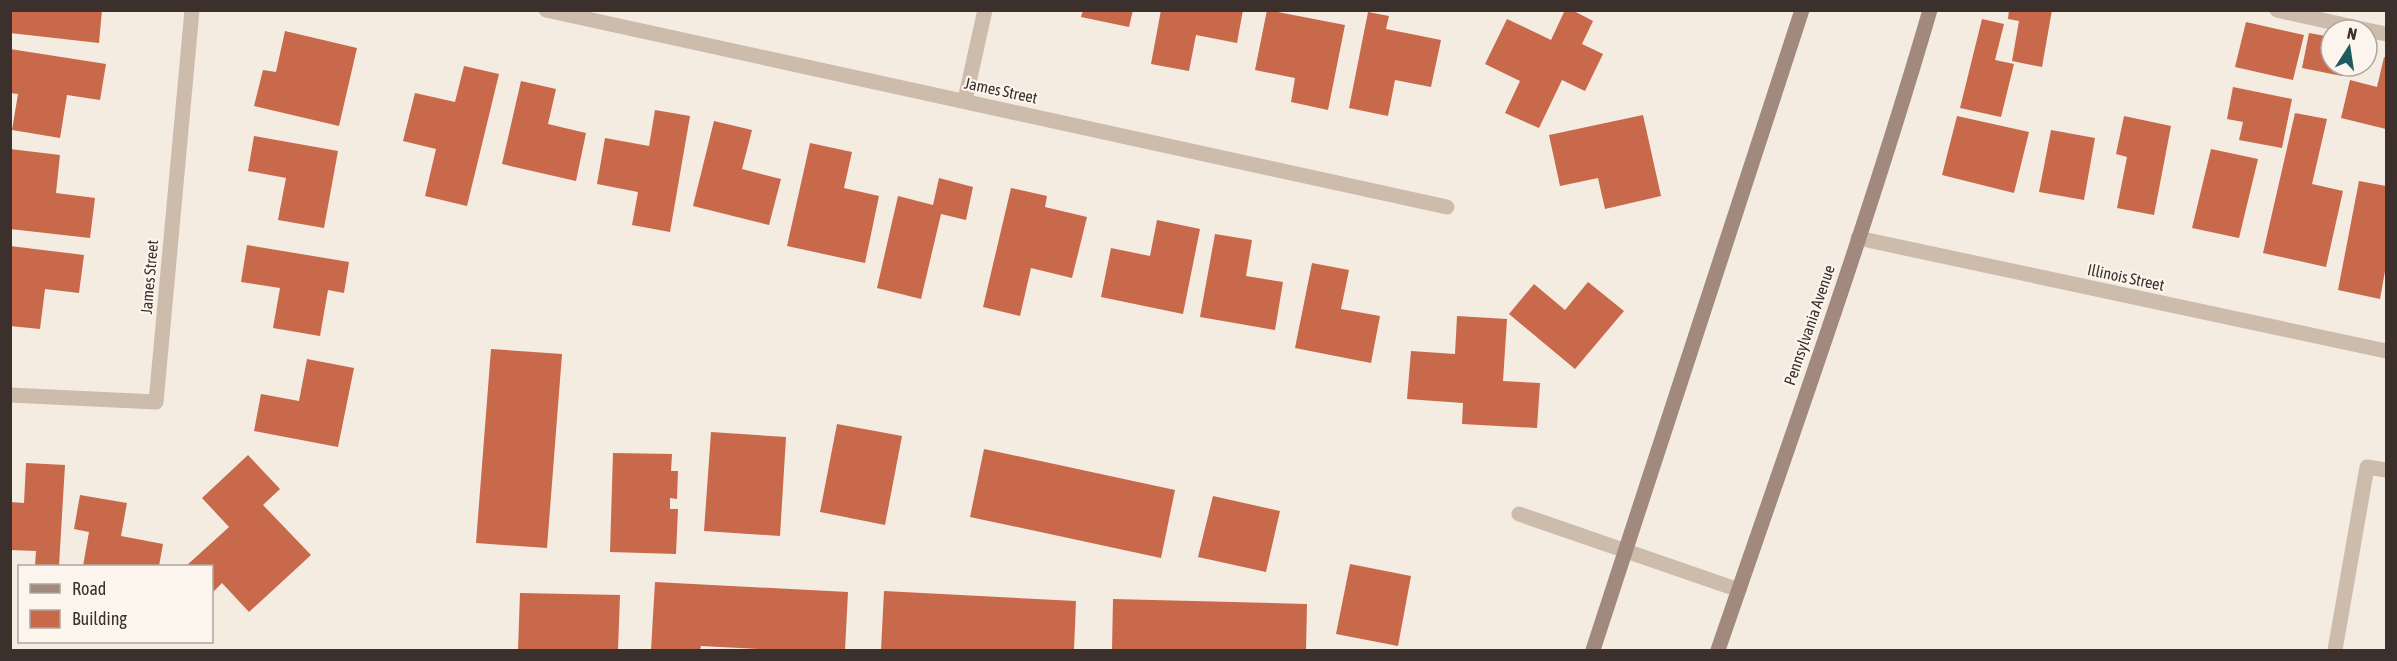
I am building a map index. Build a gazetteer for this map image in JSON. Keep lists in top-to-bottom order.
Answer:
{
  "streets": {
    "main road": ["Pennsylvania Avenue"],
    "street": ["James Street", "Illinois Street"]
  },
  "crossings": [
    ["Illinois Street", "Pennsylvania Avenue"]
  ],
  "legend": ["Road", "Building"],
  "north": "top"
}
